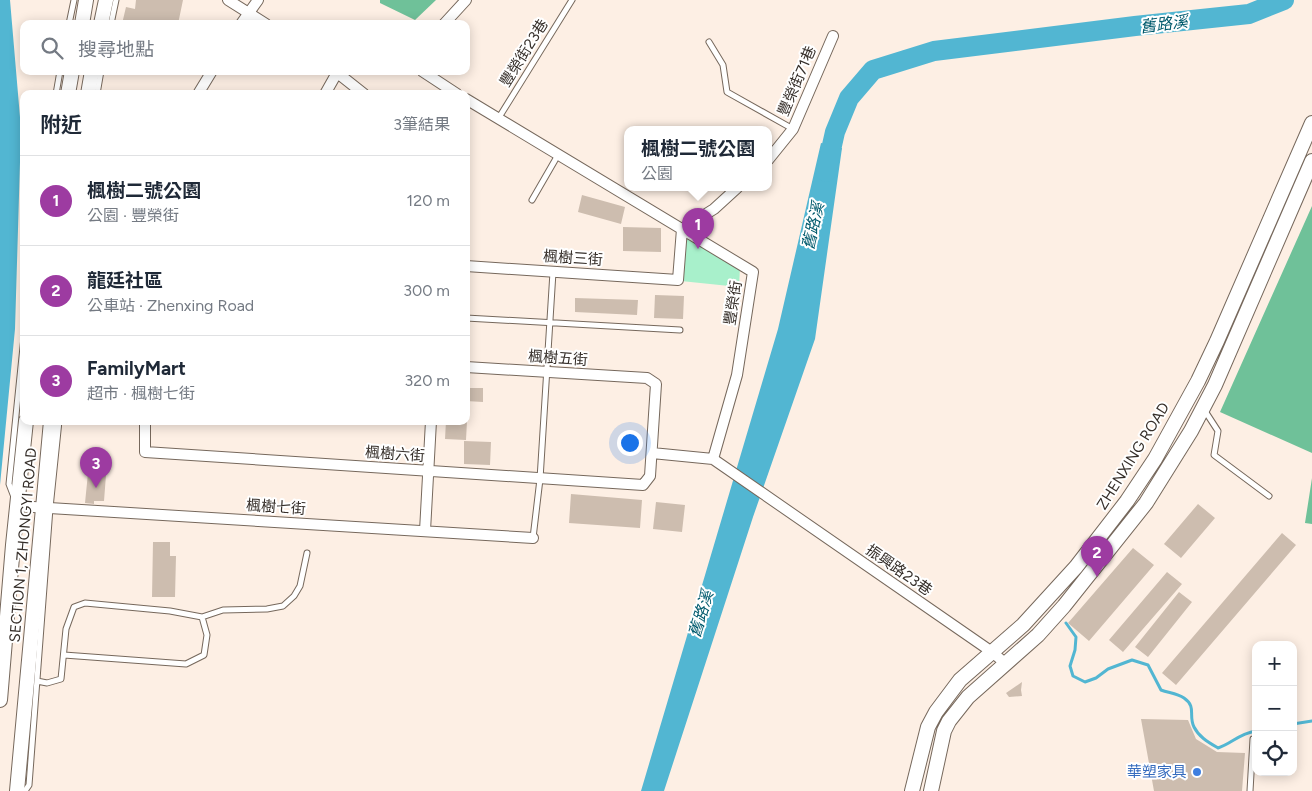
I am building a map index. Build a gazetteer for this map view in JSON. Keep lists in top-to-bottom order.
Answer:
{
  "streets": {
    "street": [
      "豐榮街71巷",
      "楓樹三街",
      "豐榮街",
      "楓樹五街",
      "楓樹六街",
      "ZHENXING ROAD",
      "楓樹七街",
      "SECTION 1, ZHONGYI ROAD",
      "振興路23巷"
    ],
    "lane": ["豐榮街23巷"]
  },
  "crossings": [
    ["豐榮街23巷", "豐榮街"],
    ["楓樹三街", "豐榮街"],
    ["豐榮街", "振興路23巷"],
    ["楓樹五街", "楓樹六街"],
    ["ZHENXING ROAD", "振興路23巷"],
    ["楓樹七街", "SECTION 1, ZHONGYI ROAD"]
  ],
  "water": ["舊路溪"],
  "places": ["華塑家具"],
  "page": {
    "search": "搜尋地點",
    "heading": ["附近", "3筆結果"],
    "popup": ["楓樹二號公園", "公園"],
    "list": [
      {
        "mark": "1",
        "name": "楓樹二號公園",
        "note": "公園 · 豐榮街",
        "value": "120 m"
      },
      {
        "mark": "2",
        "name": "龍廷社區",
        "note": "公車站 · Zhenxing Road",
        "value": "300 m"
      },
      {
        "mark": "3",
        "name": "FamilyMart",
        "note": "超市 · 楓樹七街",
        "value": "320 m"
      }
    ],
    "pins": ["1", "3", "2"],
    "map_buttons": ["+", "−"]
  }
}
